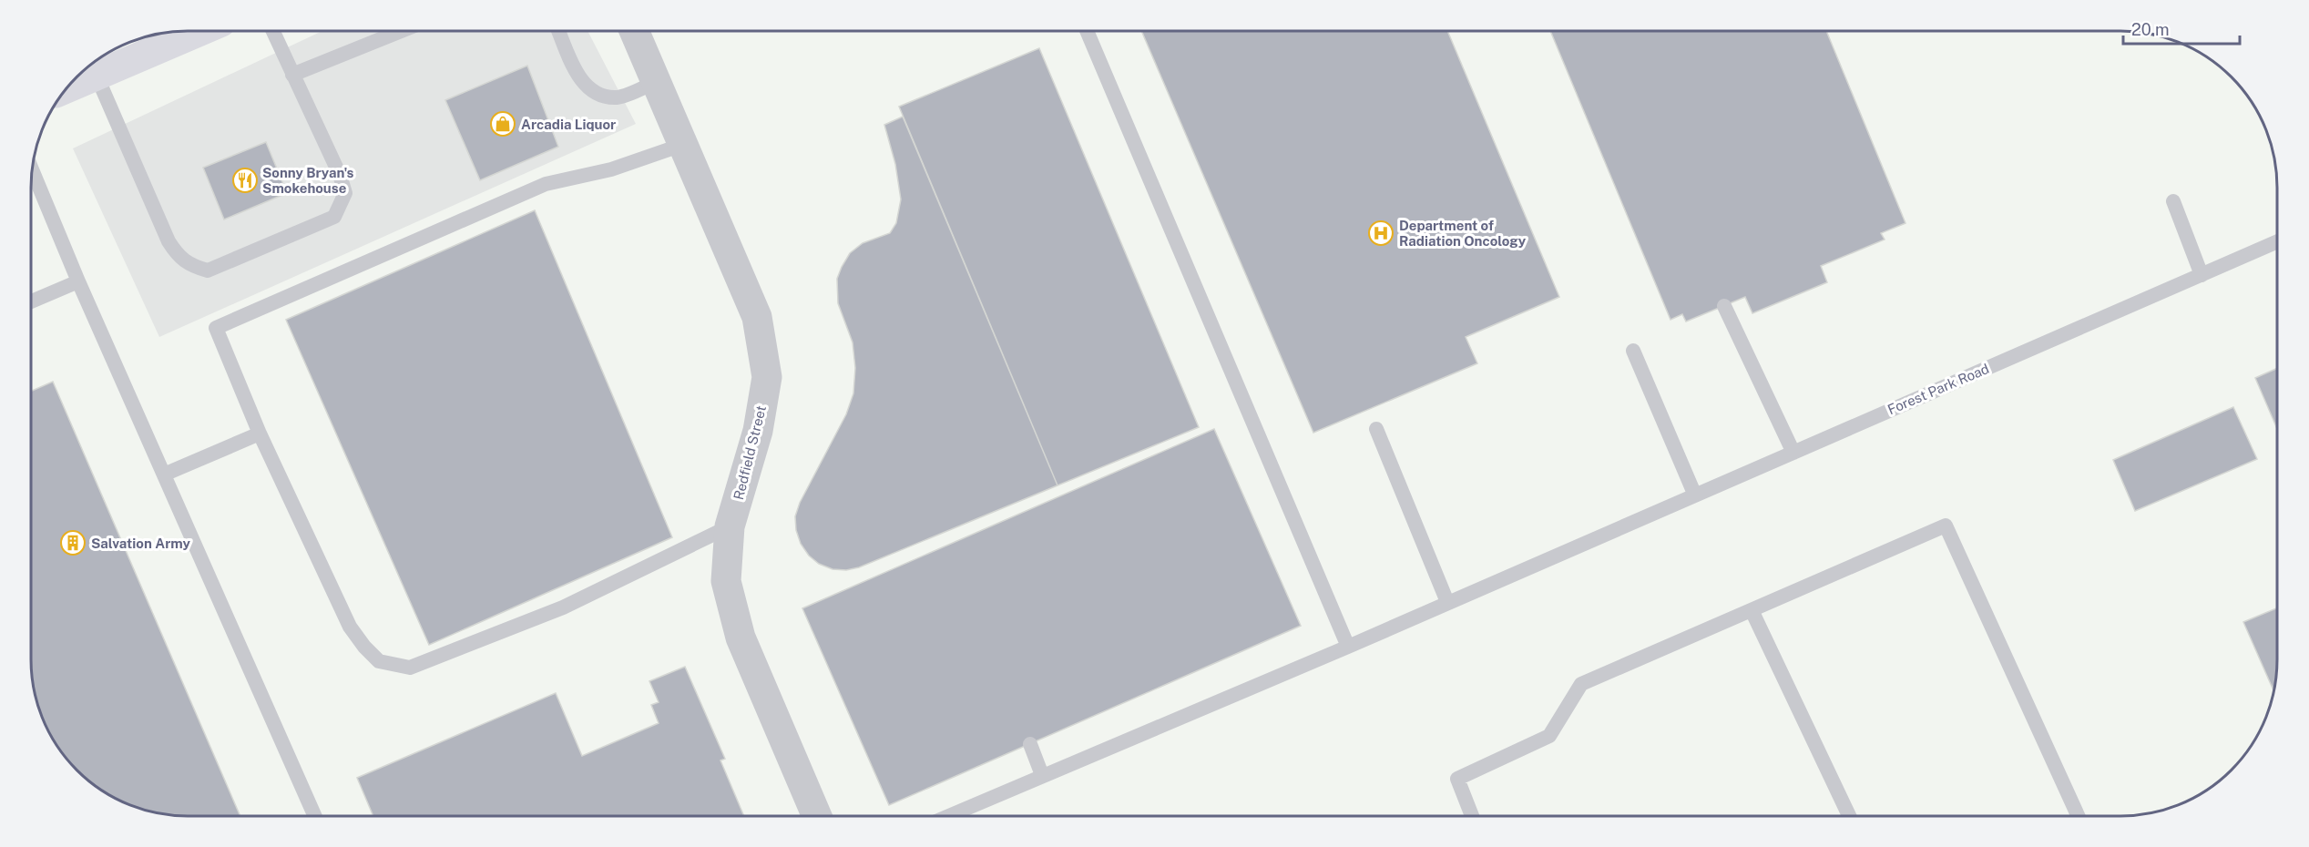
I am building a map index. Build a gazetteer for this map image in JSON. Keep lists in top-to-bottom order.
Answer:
{
  "streets": {
    "street": ["Redfield Street"],
    "lane": ["Forest Park Road"]
  },
  "places": {
    "shop": ["Arcadia Liquor"],
    "restaurant": ["Sonny Bryan's Smokehouse"],
    "hospital": ["Department of Radiation Oncology"],
    "building": ["Salvation Army"]
  },
  "scale_bar": "20 m"
}
